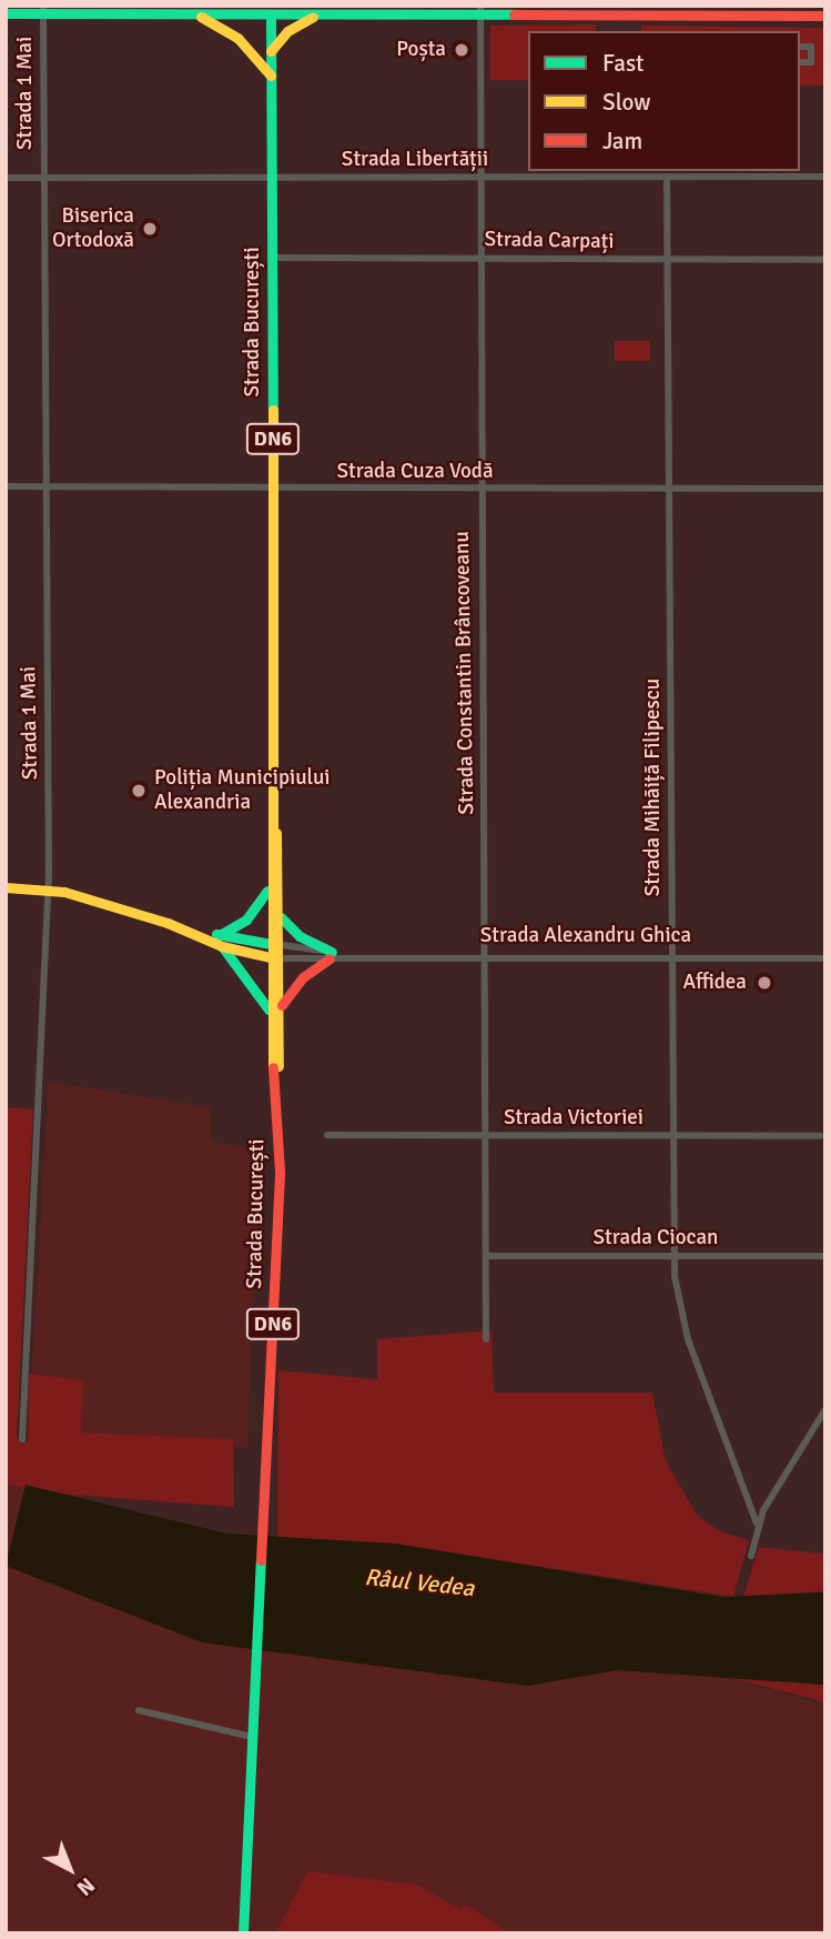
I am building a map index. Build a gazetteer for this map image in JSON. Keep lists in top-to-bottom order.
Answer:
{
  "streets": {
    "main road": ["Strada București", "DN6", "Strada Alexandru Ghica"],
    "street": [
      "Strada 1 Mai",
      "Strada Libertății",
      "Strada Carpați",
      "Strada Cuza Vodă",
      "Strada Constantin Brâncoveanu",
      "Strada Mihăiță Filipescu",
      "Strada Victoriei",
      "Strada Ciocan"
    ]
  },
  "crossings": [
    ["Strada 1 Mai", "Strada Libertății"],
    ["Strada 1 Mai", "Strada Cuza Vodă"],
    ["Strada 1 Mai", "Strada Alexandru Ghica"],
    ["Strada Libertății", "Strada București"],
    ["Strada Libertății", "Strada Constantin Brâncoveanu"],
    ["Strada Libertății", "Strada Mihăiță Filipescu"],
    ["Strada Carpați", "Strada București"],
    ["Strada Carpați", "Strada Constantin Brâncoveanu"],
    ["Strada Carpați", "Strada Mihăiță Filipescu"],
    ["Strada București", "DN6"],
    ["Strada București", "Strada Cuza Vodă"],
    ["Strada București", "Strada Alexandru Ghica"],
    ["Strada Cuza Vodă", "Strada Constantin Brâncoveanu"],
    ["Strada Cuza Vodă", "Strada Mihăiță Filipescu"],
    ["Strada Constantin Brâncoveanu", "Strada Alexandru Ghica"],
    ["Strada Constantin Brâncoveanu", "Strada Victoriei"],
    ["Strada Constantin Brâncoveanu", "Strada Ciocan"],
    ["Strada Mihăiță Filipescu", "Strada Alexandru Ghica"],
    ["Strada Mihăiță Filipescu", "Strada Victoriei"],
    ["Strada Mihăiță Filipescu", "Strada Ciocan"]
  ],
  "water": ["Râul Vedea"],
  "places": [
    "Poșta",
    "Biserica Ortodoxă",
    "Poliția Municipiului Alexandria",
    "Affidea"
  ],
  "legend": ["Fast", "Slow", "Jam"],
  "north": "bottom right"
}
